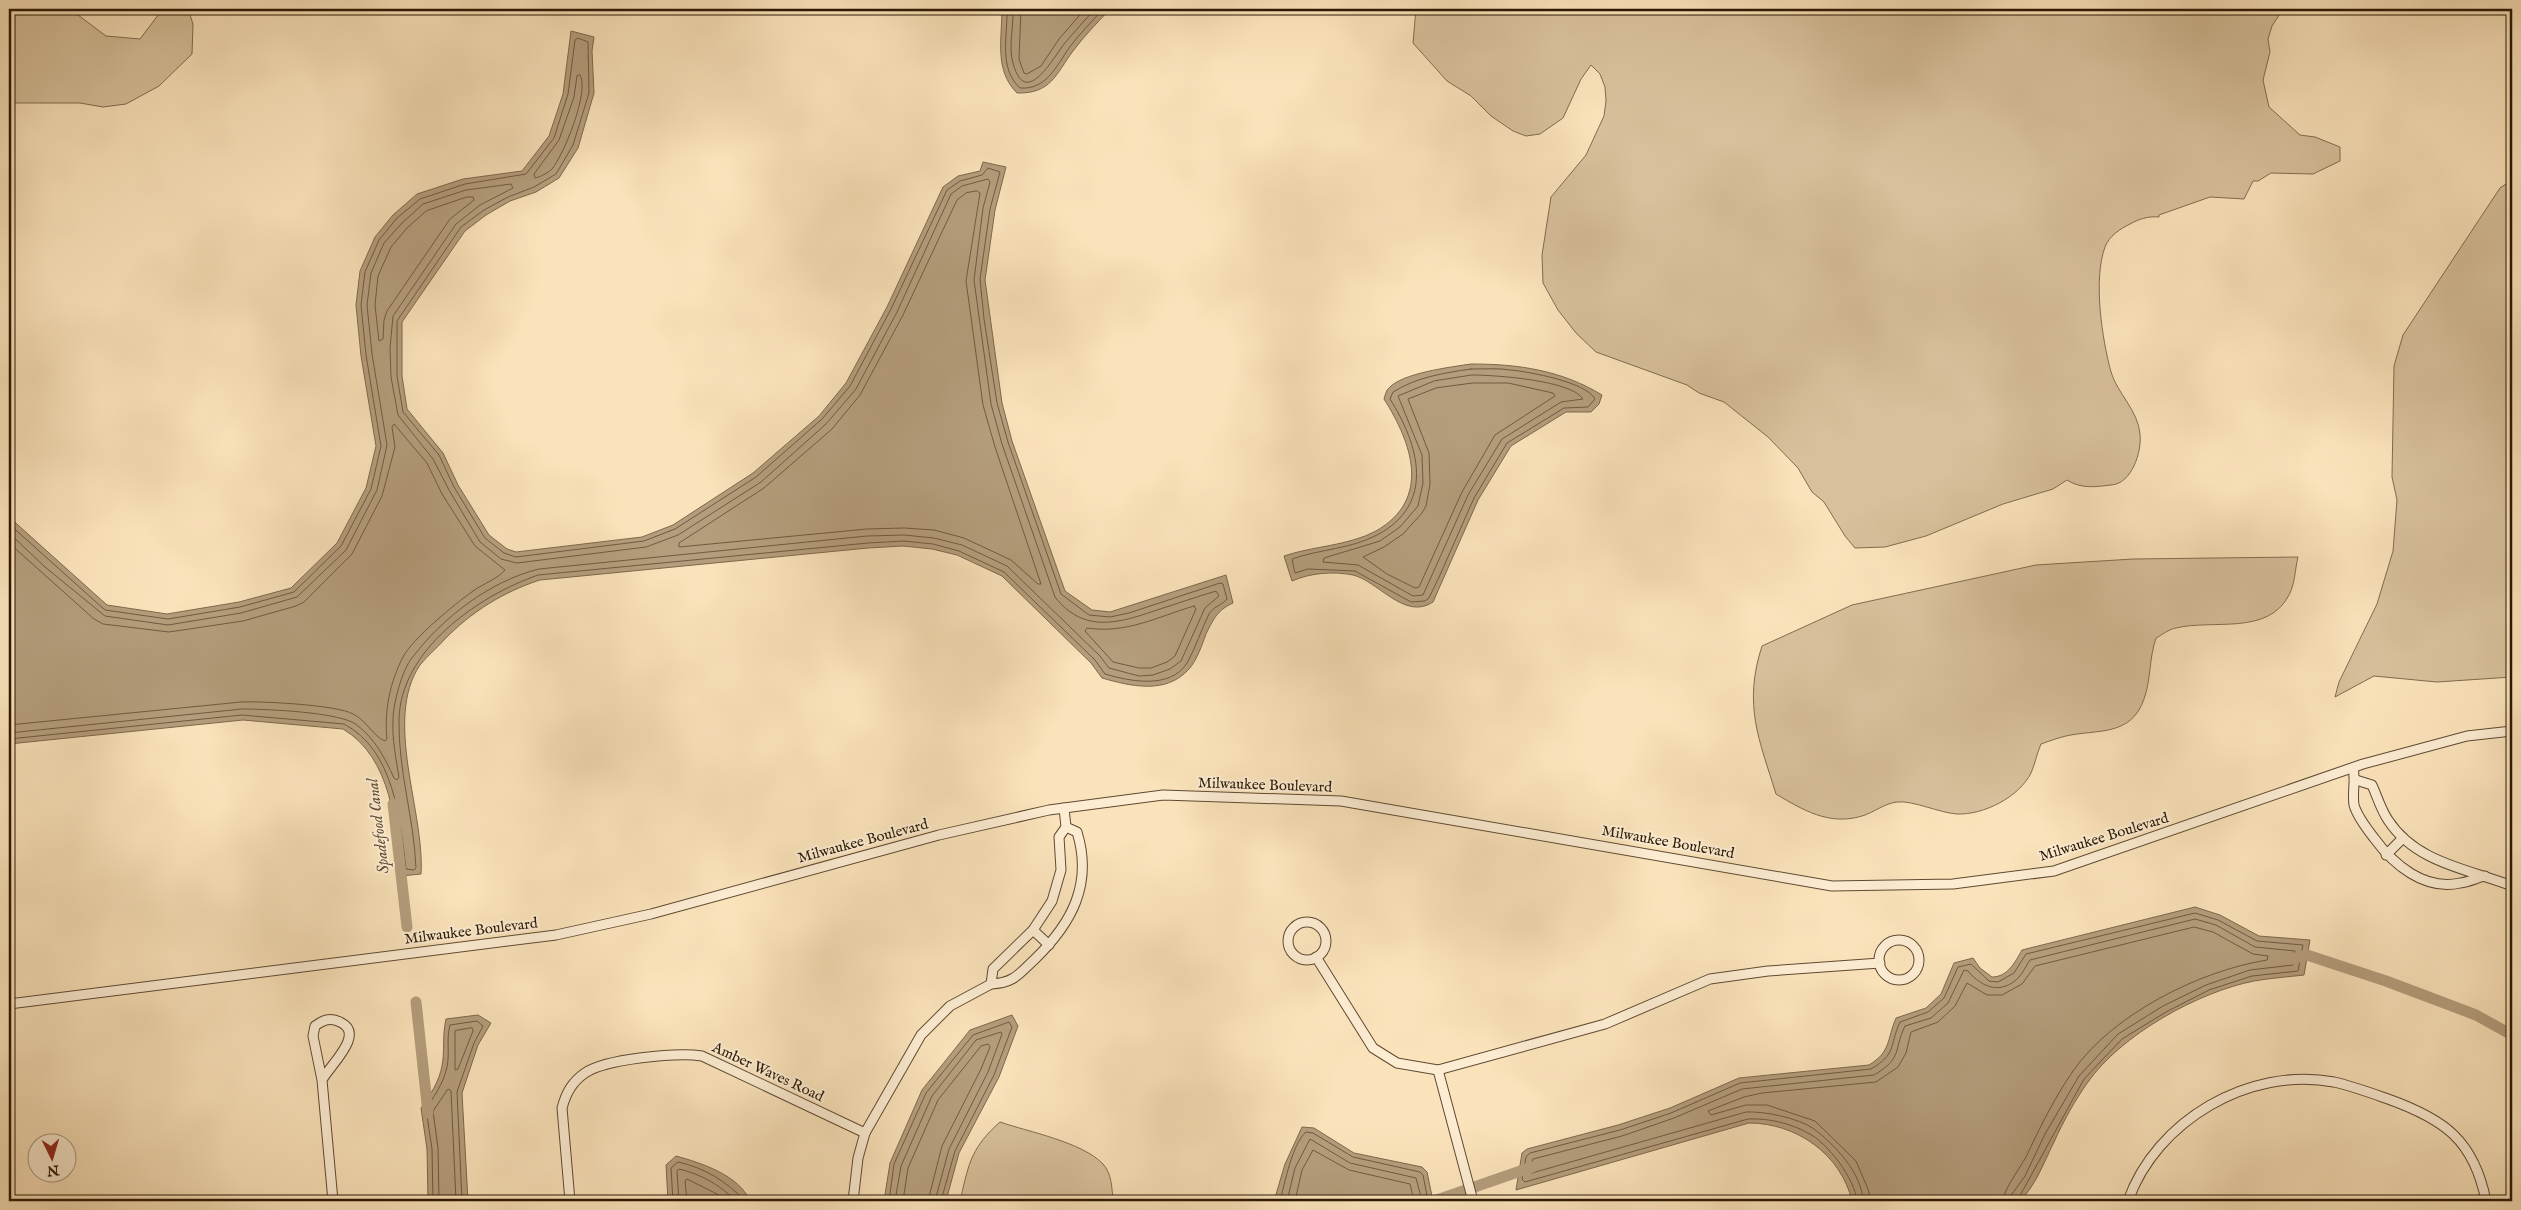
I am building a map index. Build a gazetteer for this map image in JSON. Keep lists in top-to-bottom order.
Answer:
{
  "streets": {
    "street": ["Milwaukee Boulevard", "Amber Waves Road"]
  },
  "water": ["Spadefood Canal"],
  "north": "bottom"
}
